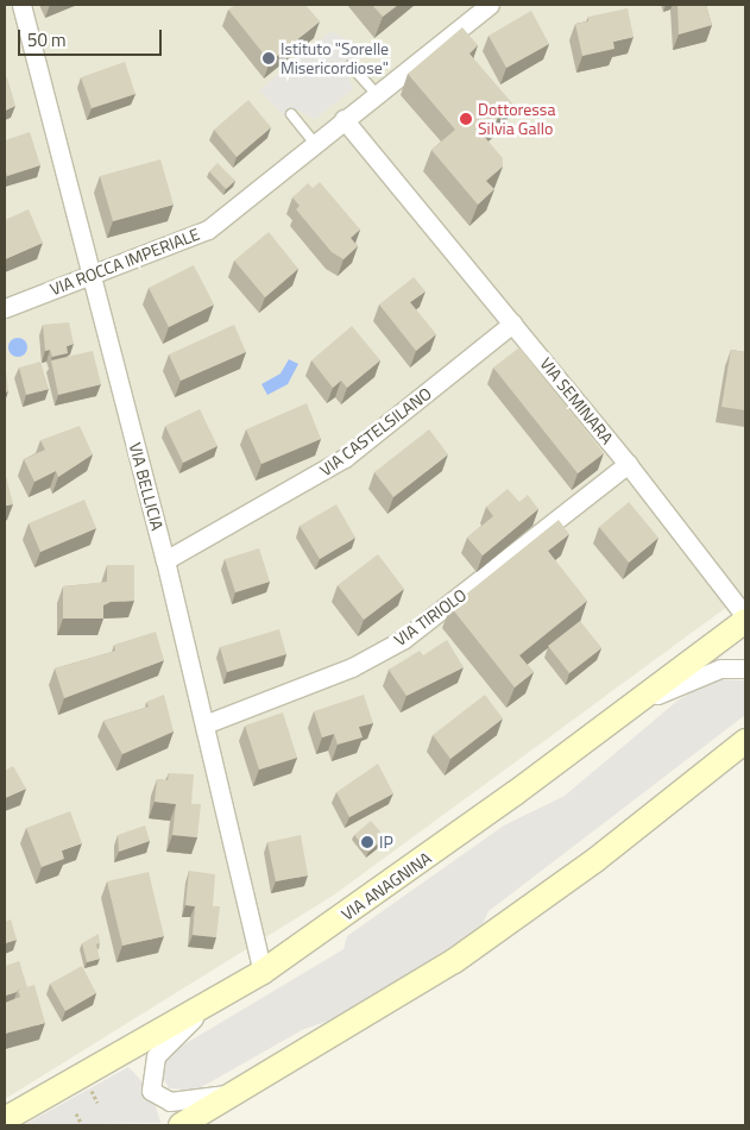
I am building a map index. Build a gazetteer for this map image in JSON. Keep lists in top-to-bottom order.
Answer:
{
  "streets": {
    "main road": ["VIA ANAGNINA"],
    "street": [
      "VIA ROCCA IMPERIALE",
      "VIA SEMINARA",
      "VIA CASTELSILANO",
      "VIA BELLICIA",
      "VIA TIRIOLO"
    ]
  },
  "crossings": [
    ["VIA ROCCA IMPERIALE", "VIA SEMINARA"],
    ["VIA ROCCA IMPERIALE", "VIA BELLICIA"],
    ["VIA SEMINARA", "VIA CASTELSILANO"],
    ["VIA SEMINARA", "VIA TIRIOLO"],
    ["VIA SEMINARA", "VIA ANAGNINA"],
    ["VIA CASTELSILANO", "VIA BELLICIA"],
    ["VIA BELLICIA", "VIA TIRIOLO"],
    ["VIA BELLICIA", "VIA ANAGNINA"]
  ],
  "places": ["Istituto \"Sorelle Misericordiose\"", "Dottoressa Silvia Gallo", "IP"],
  "scale_bar": "50 m"
}
